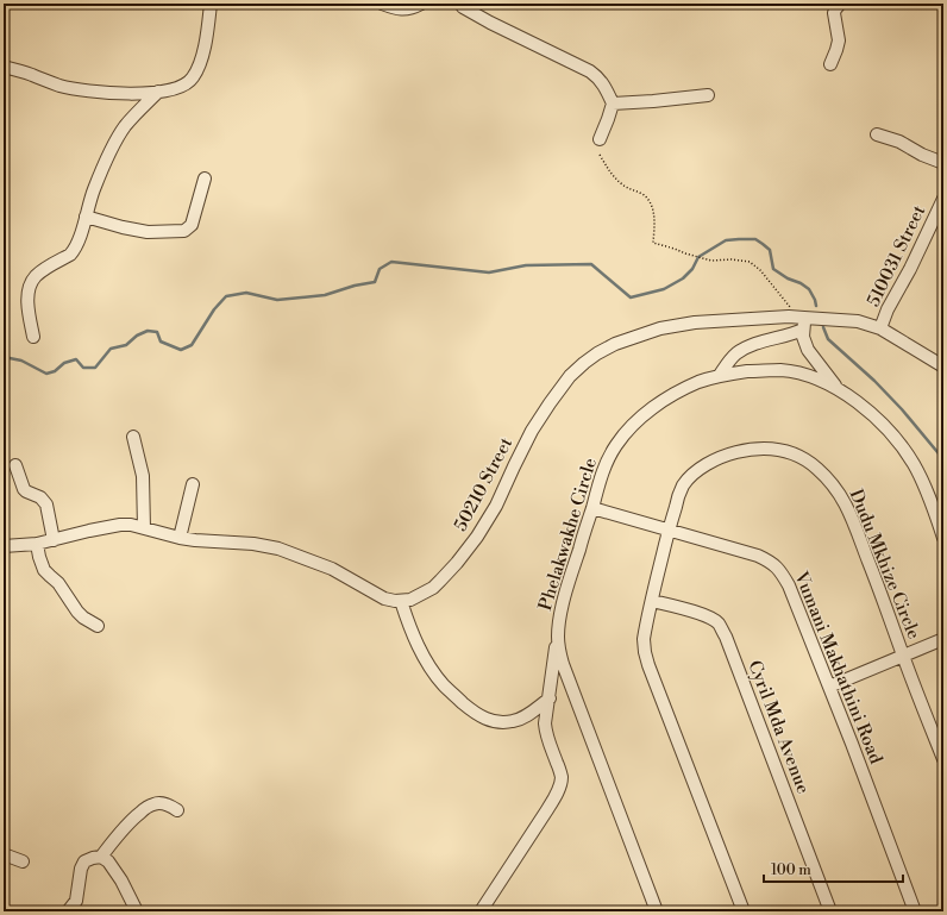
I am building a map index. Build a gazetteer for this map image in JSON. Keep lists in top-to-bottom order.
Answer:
{
  "streets": {
    "street": [
      "510031 Street",
      "50210 Street",
      "Phelakwakhe Circle",
      "Dudu Mkhize Circle",
      "Vumani Makhathini Road",
      "Cyril Mda Avenue"
    ]
  },
  "crossings": [
    ["510031 Street", "50210 Street"],
    ["Phelakwakhe Circle", "Vumani Makhathini Road"],
    ["Dudu Mkhize Circle", "Vumani Makhathini Road"],
    ["Dudu Mkhize Circle", "Cyril Mda Avenue"]
  ],
  "scale_bar": "100 m"
}
